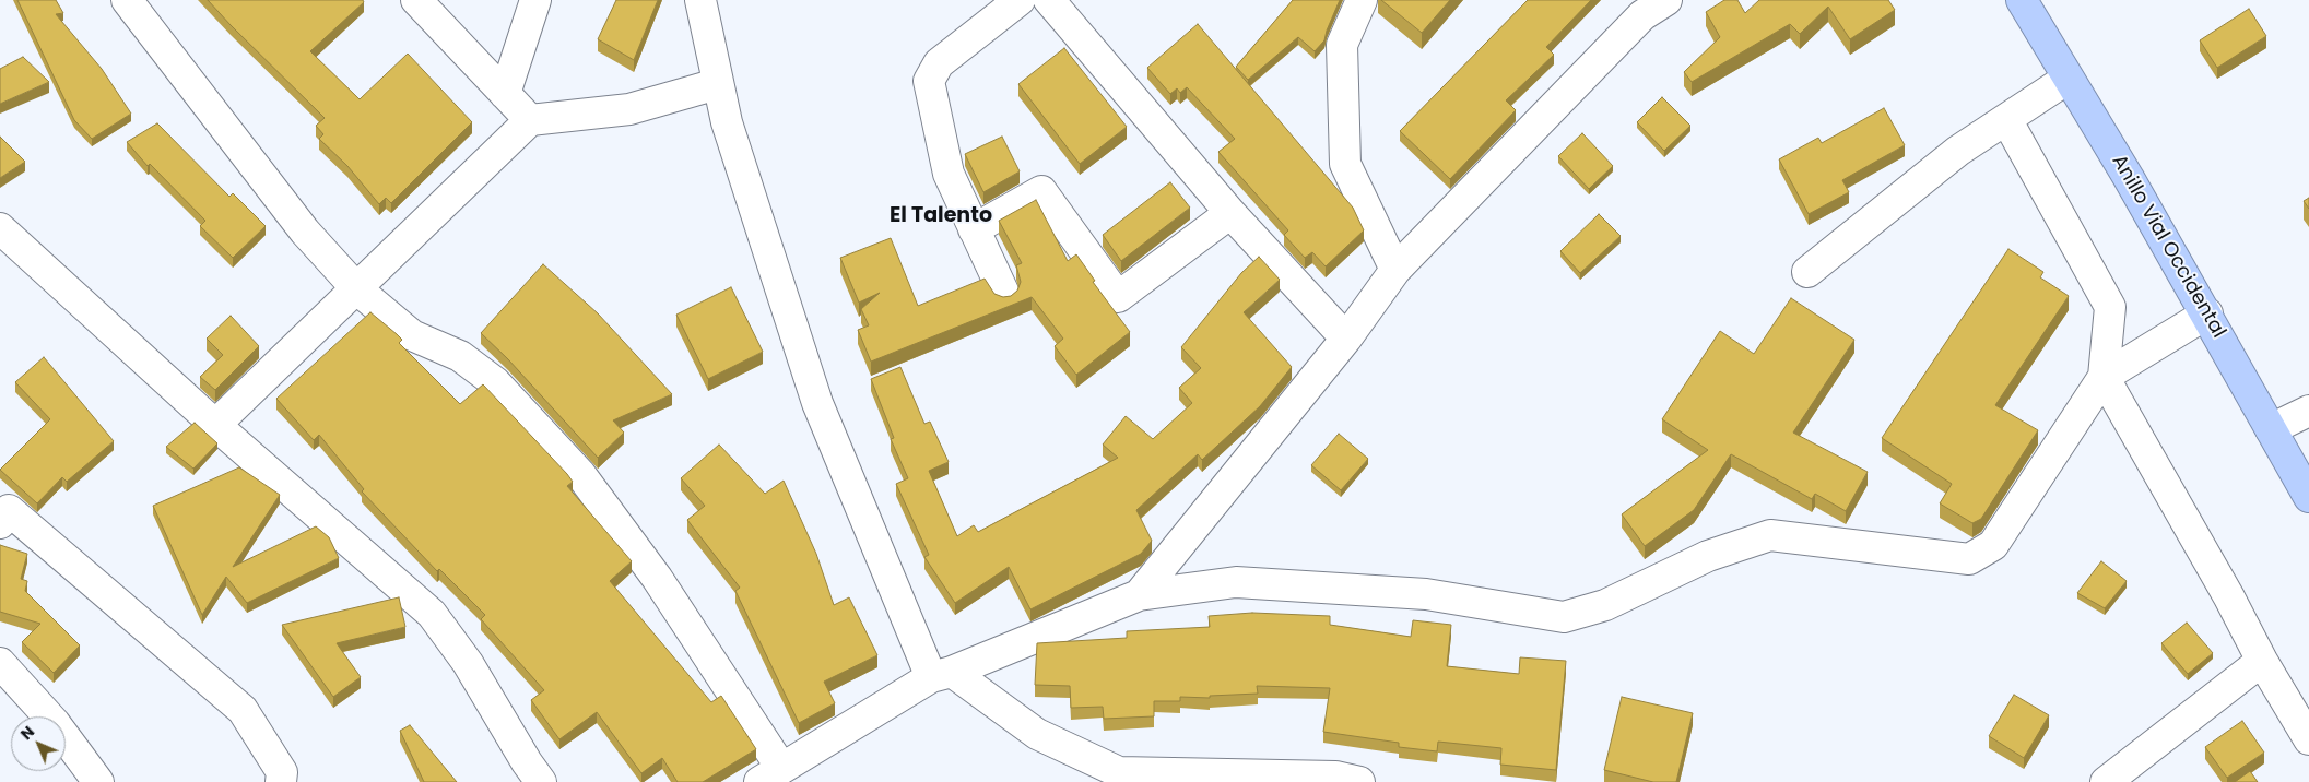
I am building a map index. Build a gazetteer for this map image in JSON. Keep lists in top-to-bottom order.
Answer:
{
  "streets": {
    "highway": ["Anillo Vial Occidental"]
  },
  "districts": ["El Talento"],
  "north": "top left"
}
